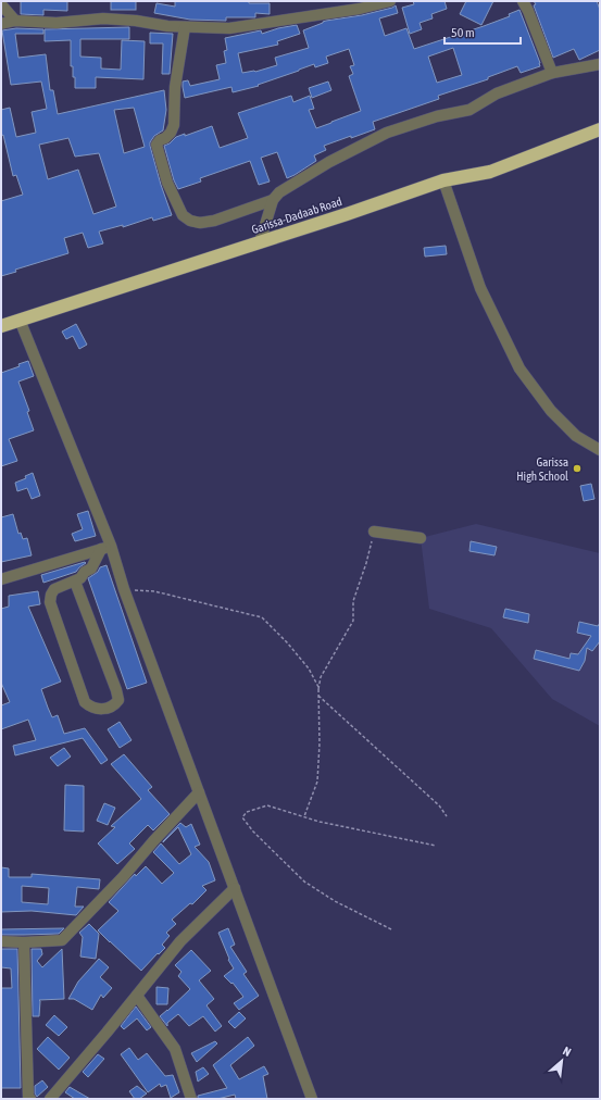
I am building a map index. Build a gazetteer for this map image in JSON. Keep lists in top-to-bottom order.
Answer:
{
  "streets": {
    "highway": ["Garissa-Dadaab Road"]
  },
  "places": ["Garissa High School"],
  "scale_bar": "50 m",
  "north": "top right"
}
